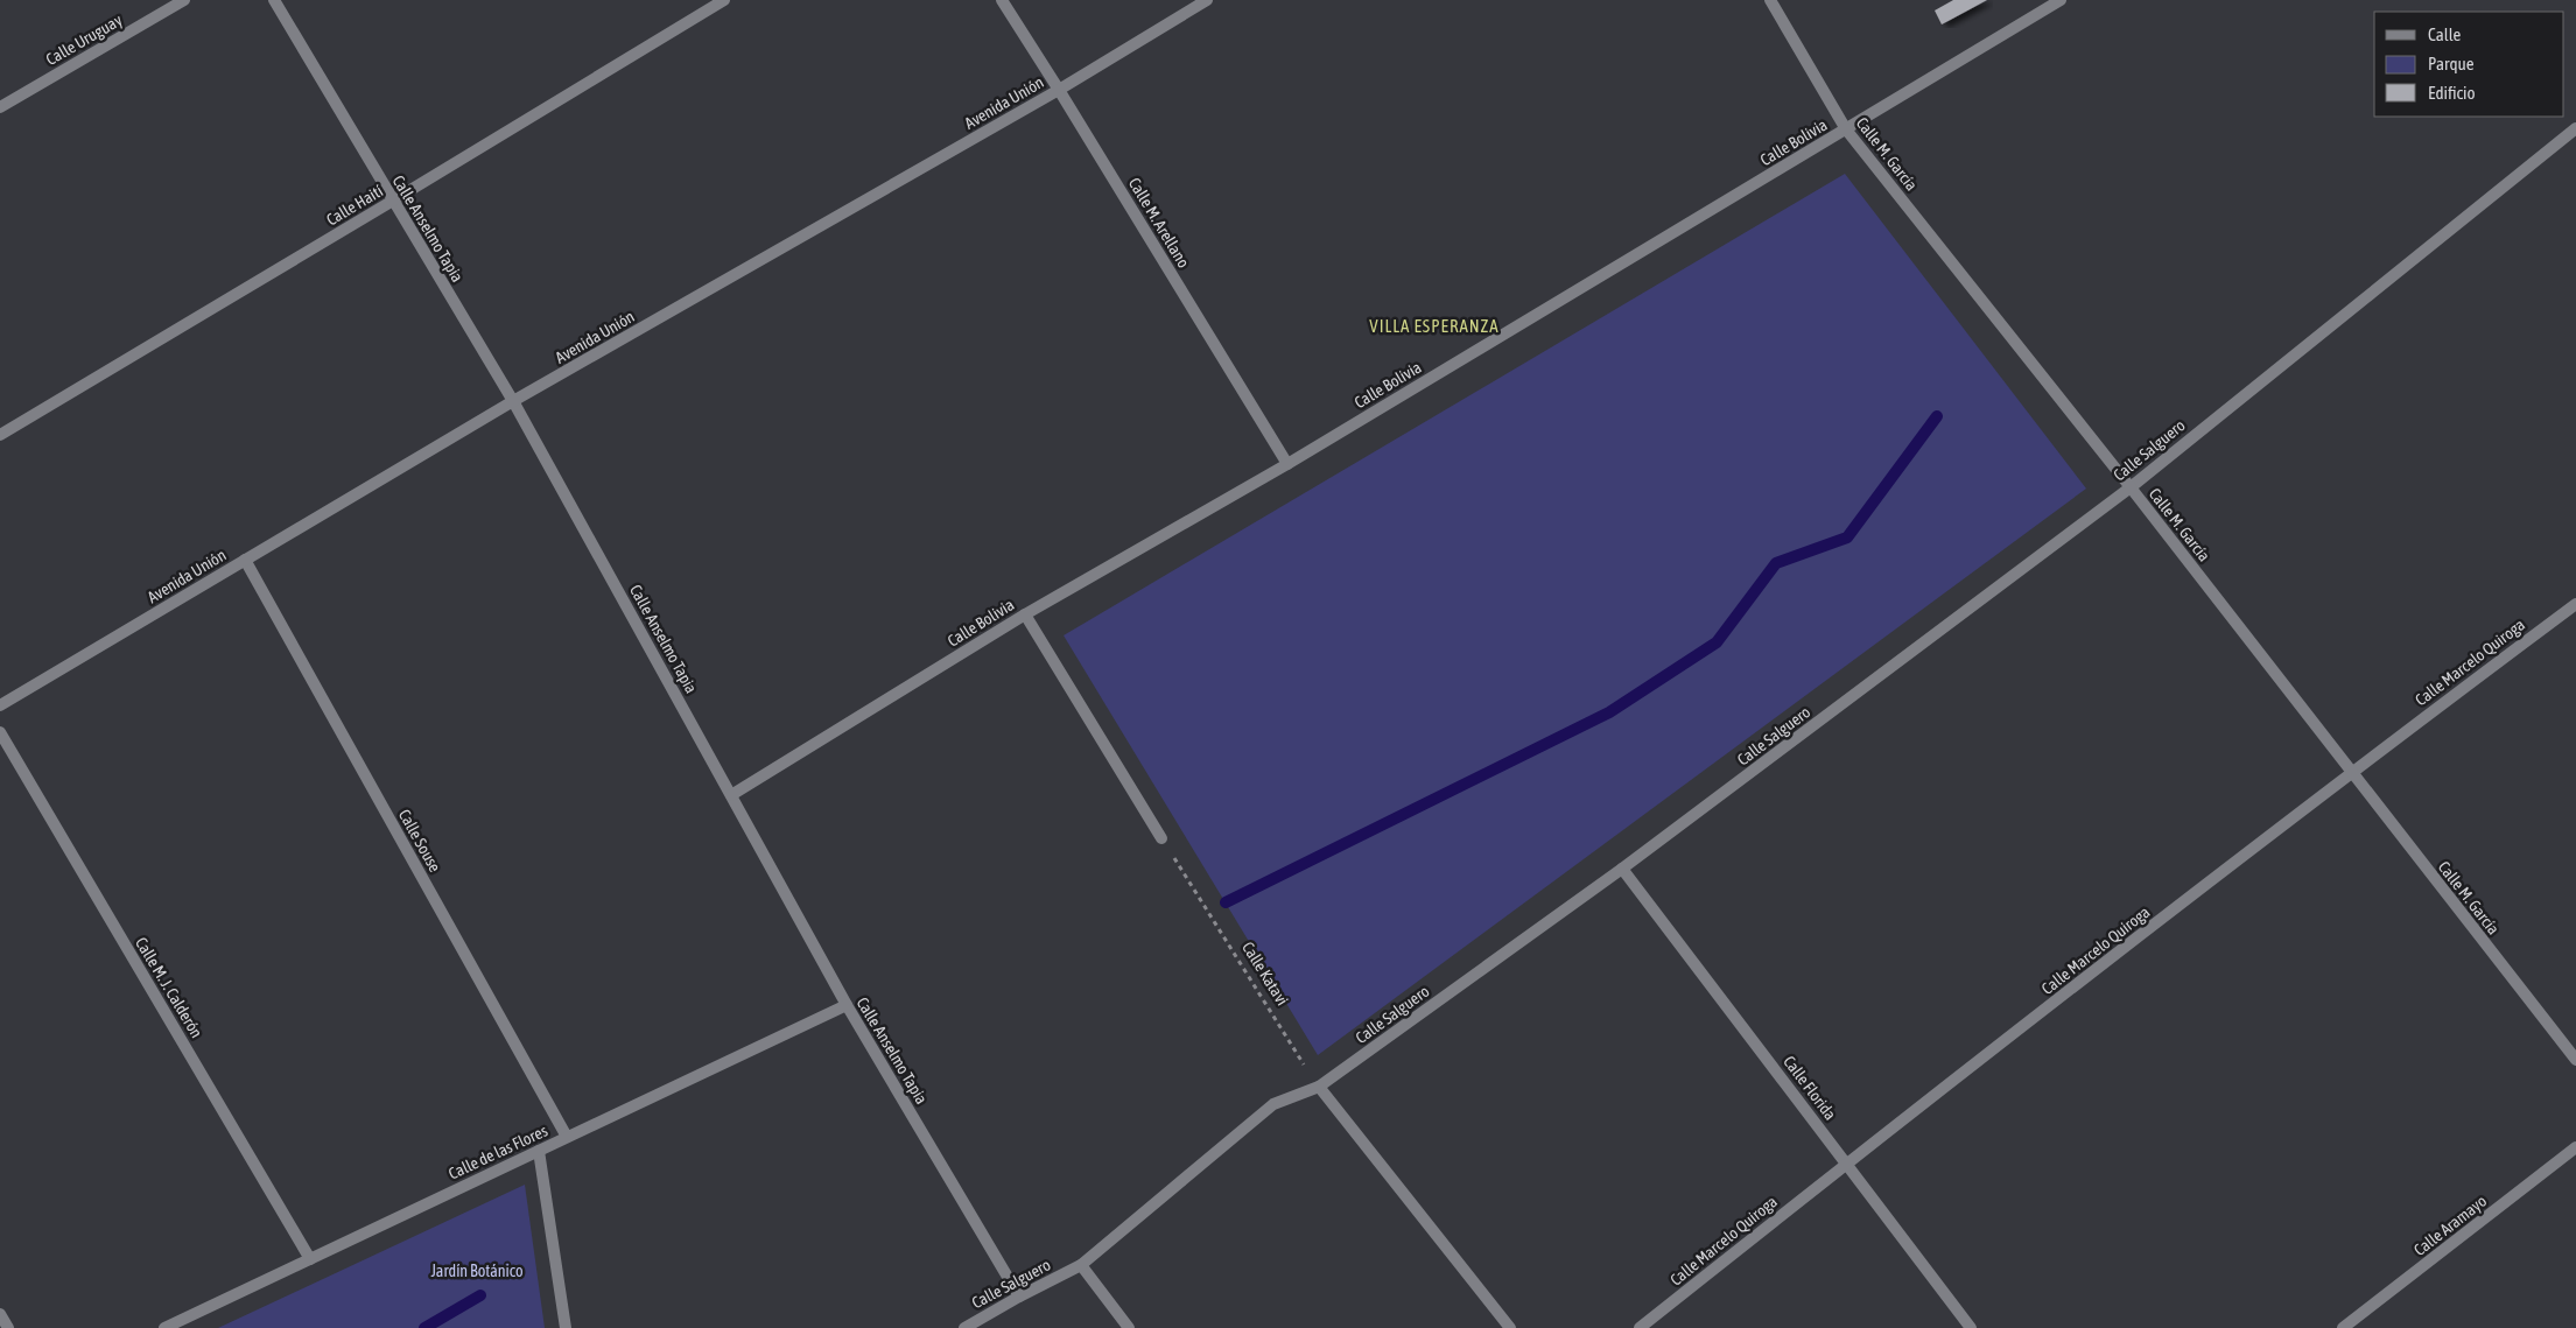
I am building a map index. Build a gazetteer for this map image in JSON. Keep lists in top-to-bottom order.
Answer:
{
  "streets": {
    "street": [
      "Calle Uruguay",
      "Avenida Unión",
      "Calle Bolivia",
      "Calle M. García",
      "Calle Haití",
      "Calle M. Arellano",
      "Calle Anselmo Tapia",
      "Calle Salguero",
      "Calle Marcelo Quiroga",
      "Calle Souse",
      "Calle M. J. Calderón",
      "Calle Florida",
      "Calle de las Flores",
      "Calle Aramayo"
    ],
    "path": ["Calle Katavi"]
  },
  "crossings": [
    ["Avenida Unión", "Calle M. Arellano"],
    ["Avenida Unión", "Calle Anselmo Tapia"],
    ["Avenida Unión", "Calle Souse"],
    ["Calle Bolivia", "Calle M. García"],
    ["Calle Bolivia", "Calle M. Arellano"],
    ["Calle Bolivia", "Calle Anselmo Tapia"],
    ["Calle M. García", "Calle Salguero"],
    ["Calle M. García", "Calle Marcelo Quiroga"],
    ["Calle Haití", "Calle Anselmo Tapia"],
    ["Calle Anselmo Tapia", "Calle Salguero"],
    ["Calle Anselmo Tapia", "Calle de las Flores"],
    ["Calle Salguero", "Calle Katavi"],
    ["Calle Salguero", "Calle Florida"],
    ["Calle Marcelo Quiroga", "Calle Florida"],
    ["Calle Souse", "Calle de las Flores"],
    ["Calle M. J. Calderón", "Calle de las Flores"]
  ],
  "districts": ["VILLA ESPERANZA"],
  "parks": ["Jardín Botánico"],
  "legend": ["Calle", "Parque", "Edificio"]
}
